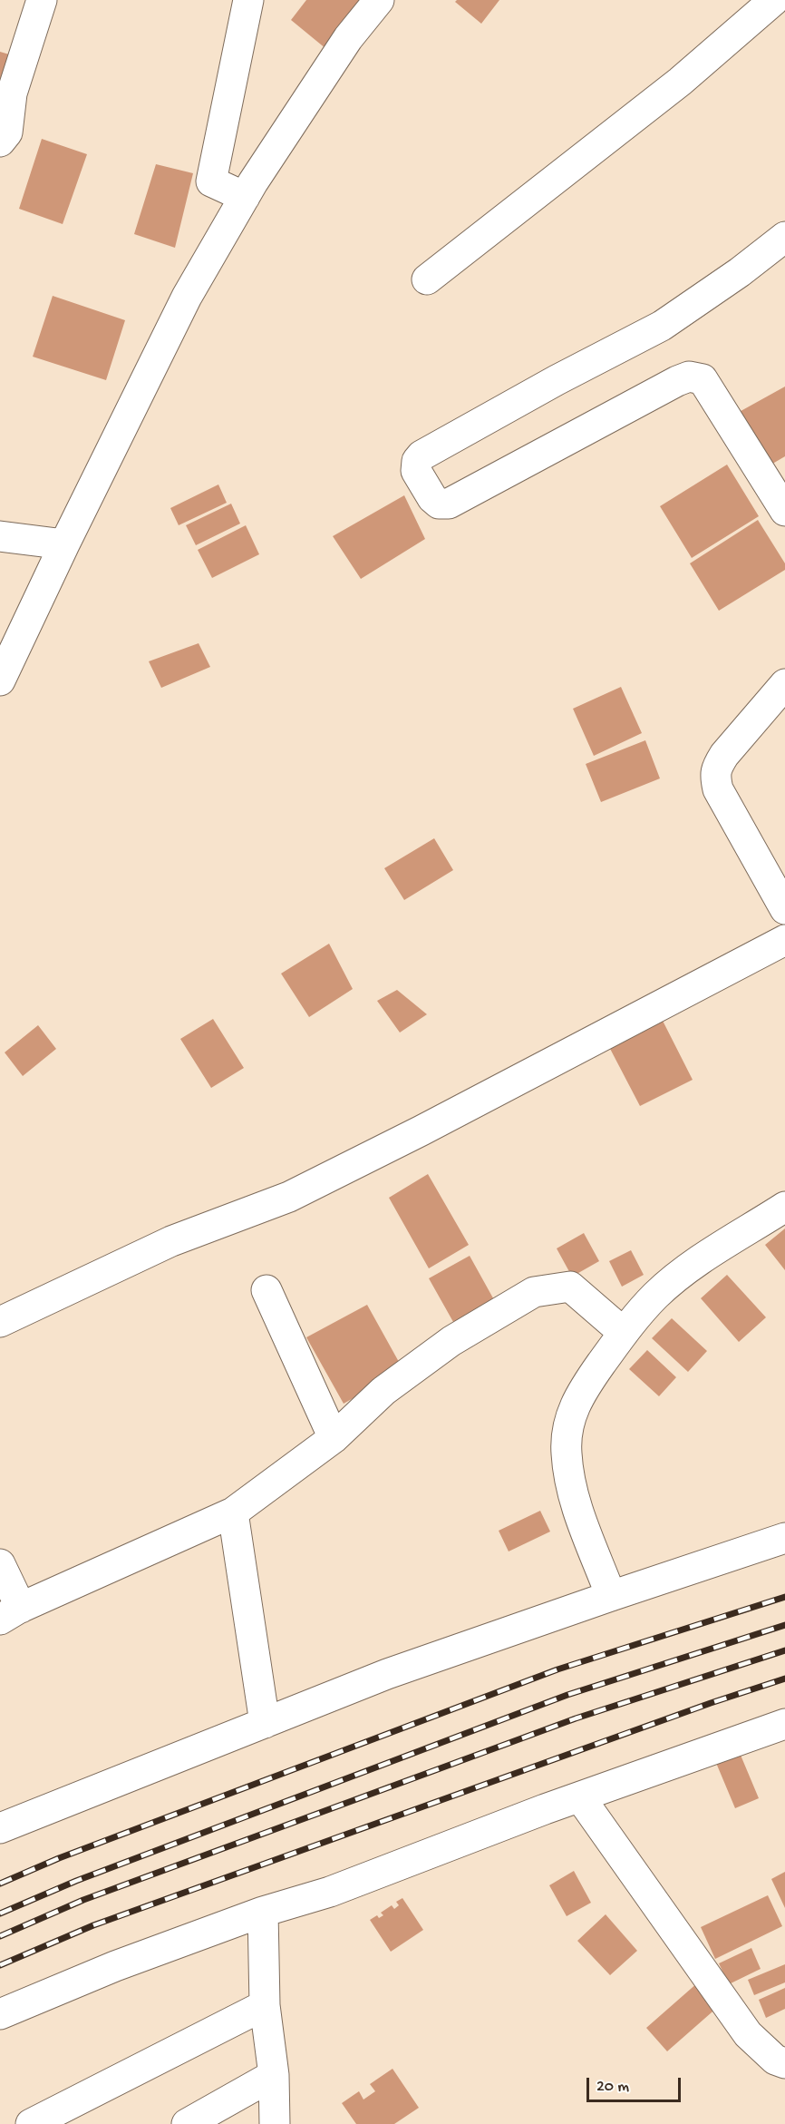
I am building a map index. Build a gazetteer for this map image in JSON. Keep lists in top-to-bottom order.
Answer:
{
  "scale_bar": "20 m"
}
